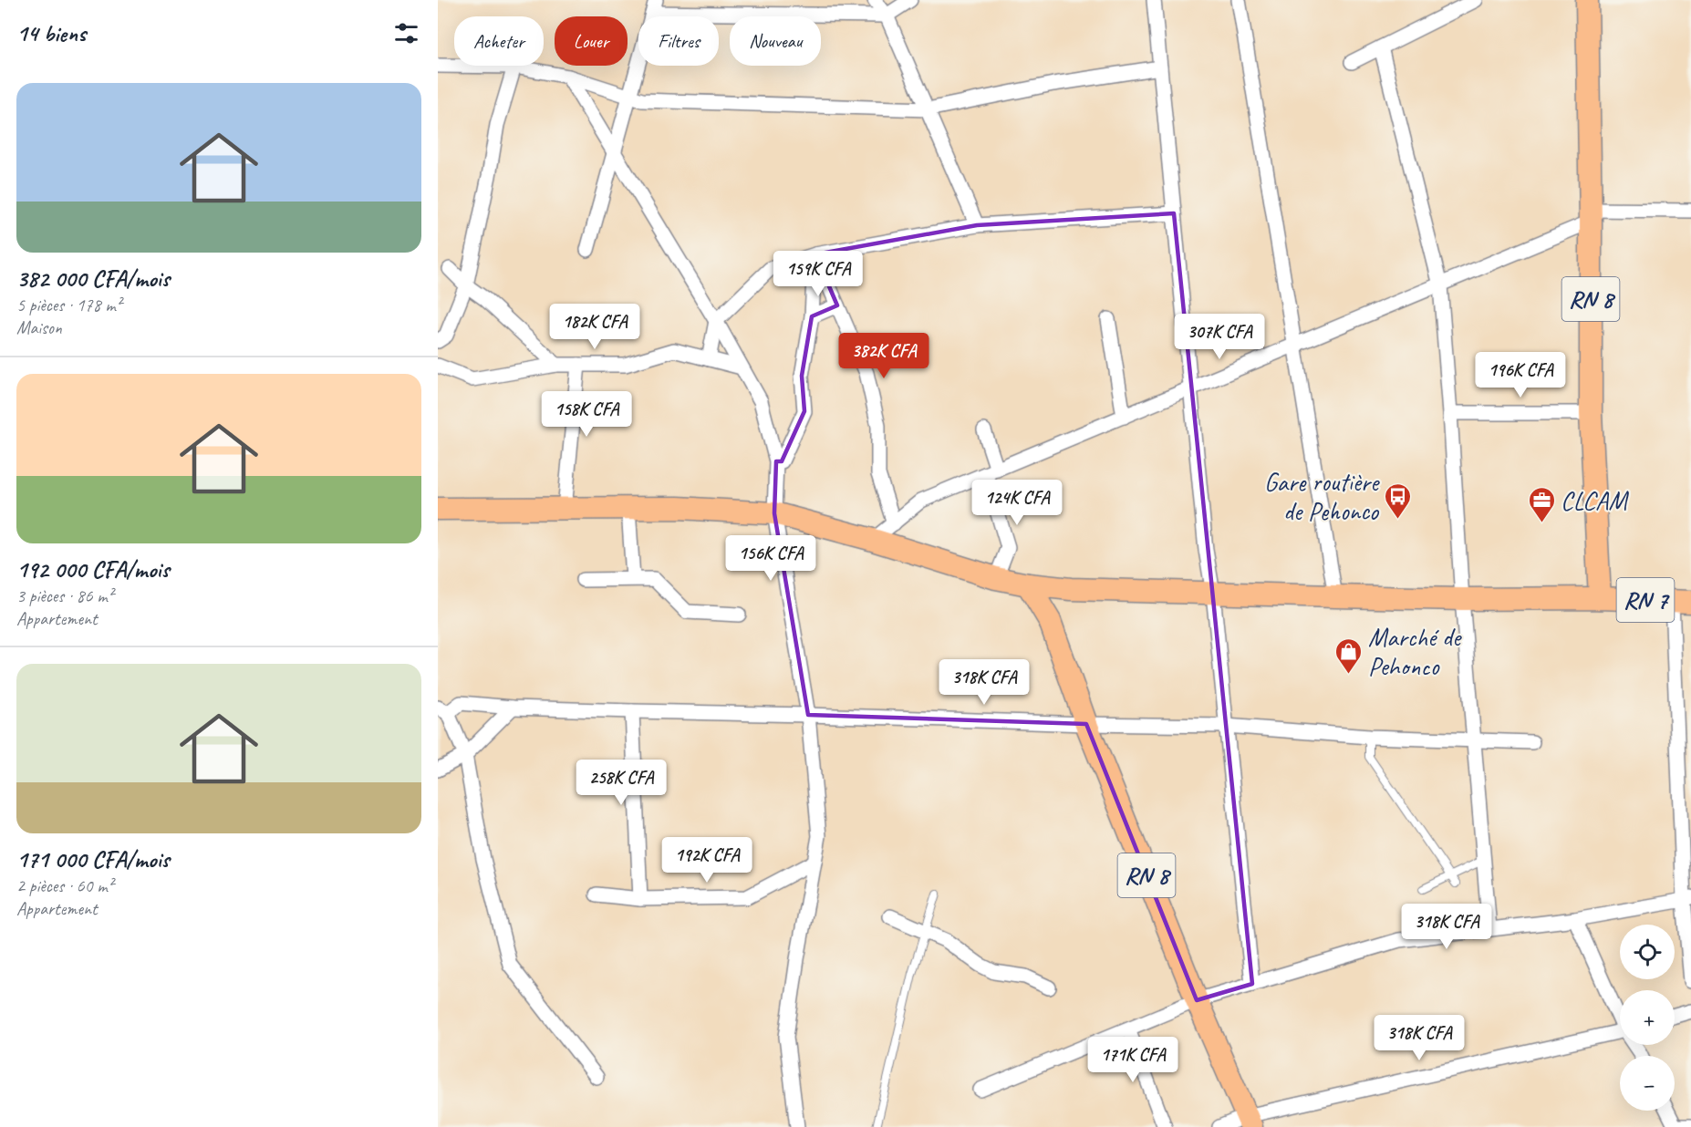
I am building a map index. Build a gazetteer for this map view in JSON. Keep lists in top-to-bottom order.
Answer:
{
  "streets": {
    "main road": ["RN 8", "RN 7"]
  },
  "crossings": [
    ["RN 8", "RN 7"]
  ],
  "places": {
    "bus stop": ["Gare routière de Pehonco"],
    "office": ["CLCAM"],
    "shop": ["Marché de Pehonco"]
  },
  "page": {
    "heading": "14 biens",
    "chip": [
      "Acheter",
      "Louer",
      "Filtres",
      "Nouveau"
    ],
    "list": [
      {
        "name": "382 000 CFA/mois",
        "note": "5 pièces · 178 m² · Maison"
      },
      {
        "name": "192 000 CFA/mois",
        "note": "3 pièces · 86 m² · Appartement"
      },
      {
        "name": "171 000 CFA/mois",
        "note": "2 pièces · 60 m² · Appartement"
      }
    ],
    "price": [
      "159K CFA",
      "182K CFA",
      "307K CFA",
      "382K CFA",
      "196K CFA",
      "158K CFA",
      "124K CFA",
      "156K CFA",
      "318K CFA",
      "258K CFA",
      "192K CFA",
      "318K CFA",
      "318K CFA",
      "171K CFA"
    ],
    "map_buttons": ["+", "−"]
  }
}
